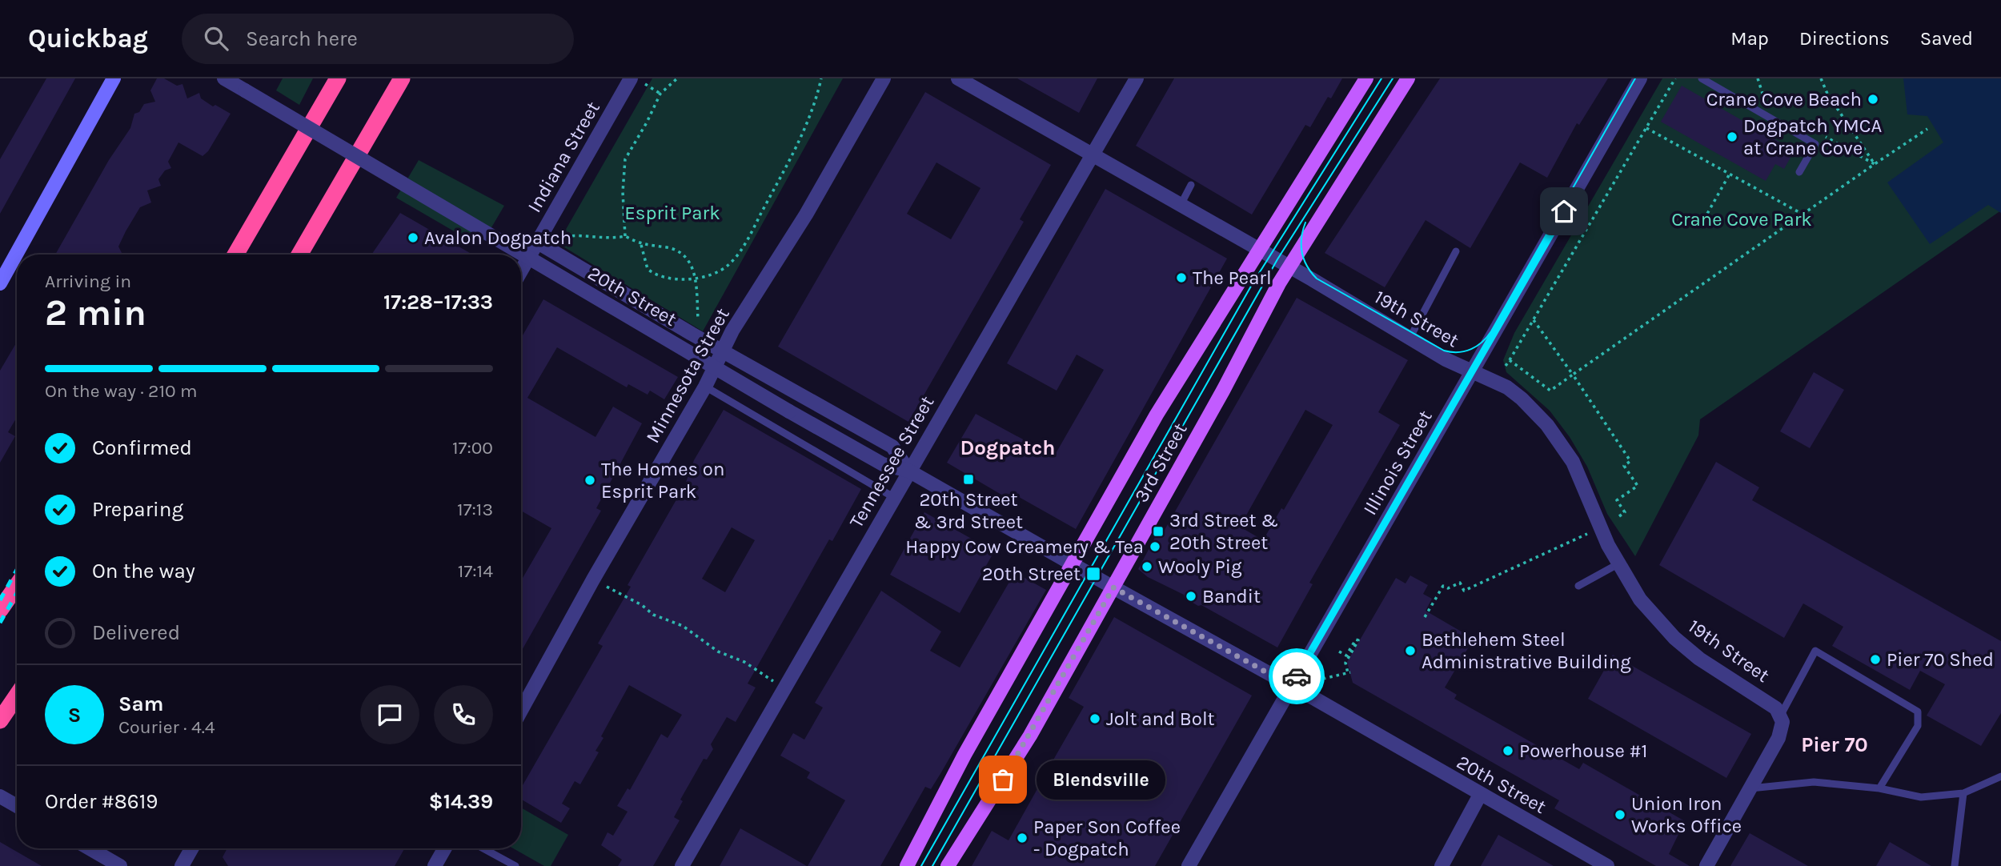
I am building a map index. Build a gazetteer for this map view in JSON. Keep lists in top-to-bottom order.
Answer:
{
  "streets": {
    "main road": ["3rd Street"],
    "street": [
      "Indiana Street",
      "20th Street",
      "19th Street",
      "Minnesota Street",
      "Tennessee Street",
      "Illinois Street"
    ]
  },
  "crossings": [
    ["Indiana Street", "20th Street"],
    ["20th Street", "Minnesota Street"],
    ["20th Street", "Tennessee Street"],
    ["20th Street", "3rd Street"],
    ["20th Street", "Illinois Street"],
    ["19th Street", "Tennessee Street"],
    ["19th Street", "3rd Street"],
    ["19th Street", "Illinois Street"]
  ],
  "districts": ["Dogpatch", "Pier 70"],
  "parks": ["Esprit Park", "Crane Cove Park"],
  "places": {
    "other": [
      "Crane Cove Beach",
      "Dogpatch YMCA at Crane Cove",
      "Avalon Dogpatch",
      "The Pearl",
      "The Homes on Esprit Park",
      "Happy Cow Creamery & Tea",
      "Wooly Pig",
      "Bandit",
      "Bethlehem Steel Administrative Building",
      "Pier 70 Shed",
      "Jolt and Bolt",
      "Powerhouse #1",
      "Blendsville",
      "Union Iron Works Office",
      "Paper Son Coffee - Dogpatch"
    ],
    "transit": ["20th Street & 3rd Street", "3rd Street & 20th Street", "20th Street"]
  },
  "page": {
    "header": "Quickbag",
    "search": "Search here",
    "nav": ["Map", "Directions", "Saved"],
    "heading": ["2 min", "Arriving in", "17:28–17:33"],
    "panel": [
      "Sam",
      "Courier · 4.4",
      "Order #8619",
      "$14.39"
    ],
    "bar": "On the way · 210 m",
    "list": [
      ["Confirmed", "17:00"],
      ["Preparing", "17:13"],
      ["On the way", "17:14"],
      "Delivered"
    ],
    "round": "S",
    "bubble": "Blendsville"
  }
}
